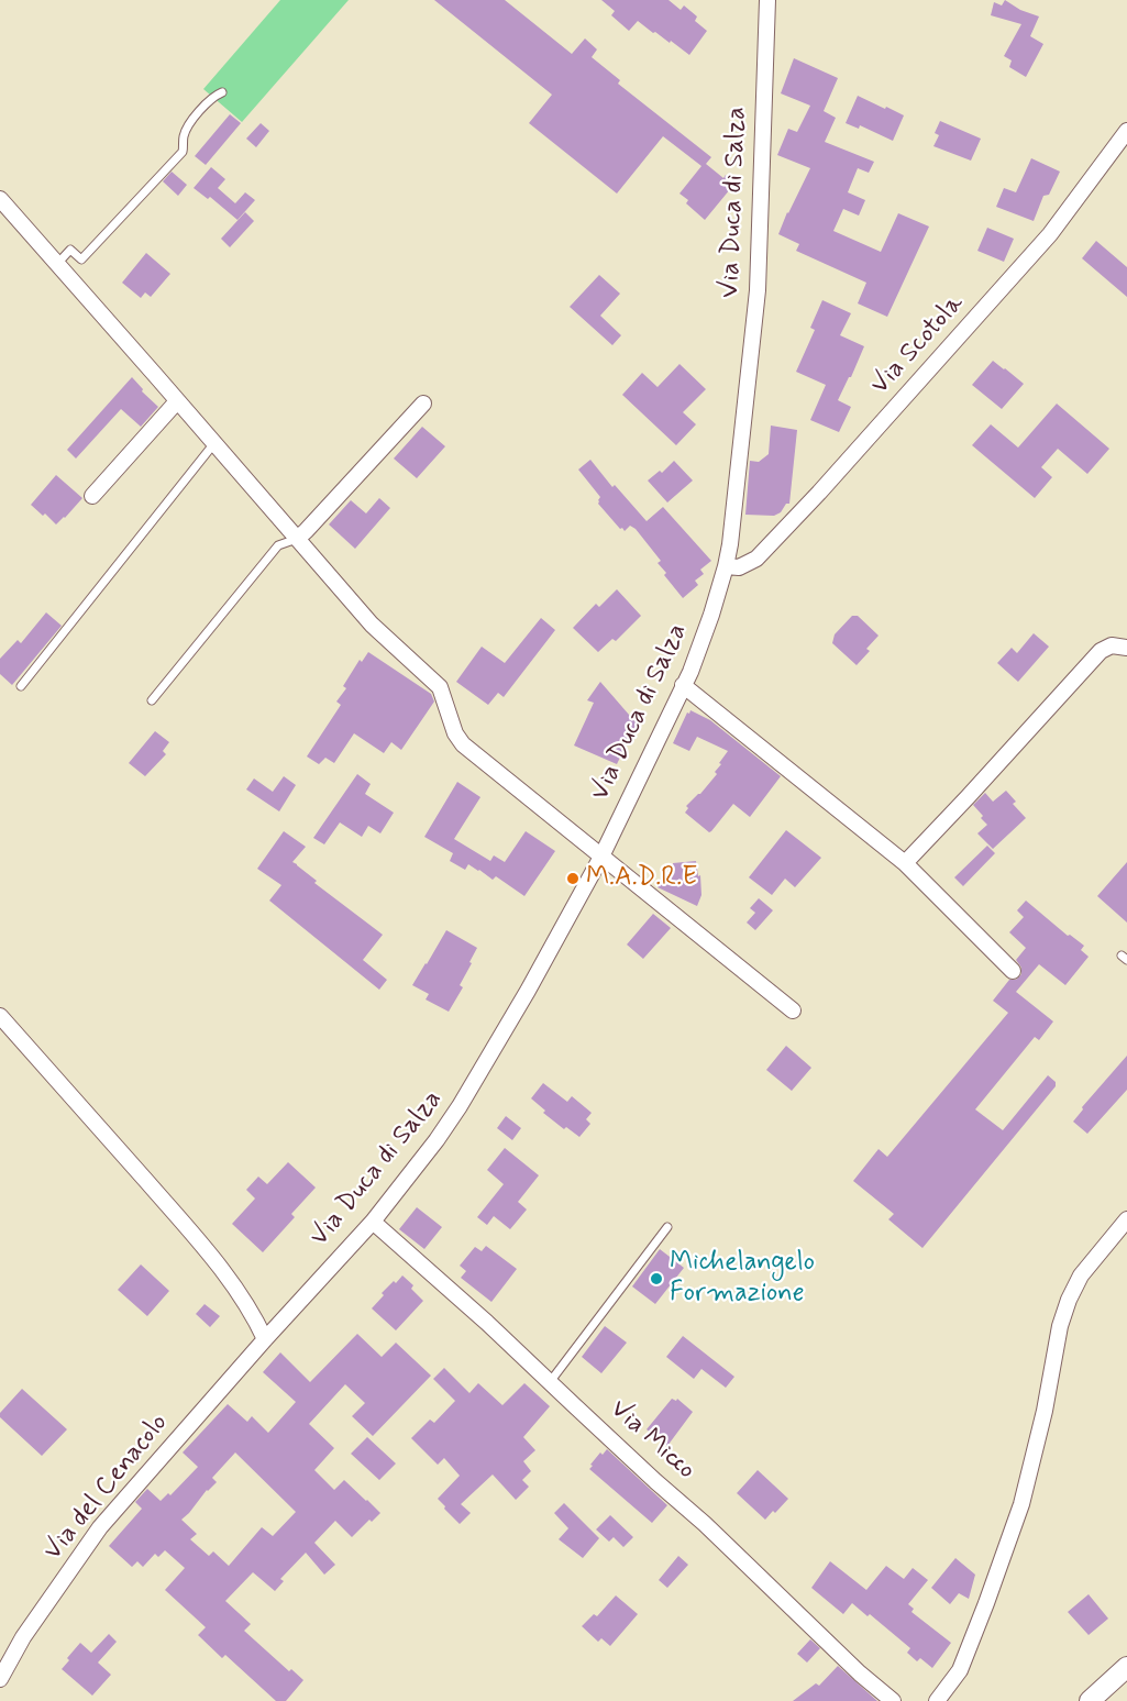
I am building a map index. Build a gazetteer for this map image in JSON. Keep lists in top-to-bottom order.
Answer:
{
  "streets": {
    "street": [
      "Via Duca di Salza",
      "Via Scotola",
      "Via Micco",
      "Via del Cenacolo"
    ]
  },
  "crossings": [
    ["Via Duca di Salza", "Via Scotola"],
    ["Via Duca di Salza", "Via Micco"],
    ["Via Duca di Salza", "Via del Cenacolo"]
  ],
  "places": ["M.A.D.R.E", "Michelangelo Formazione"]
}
